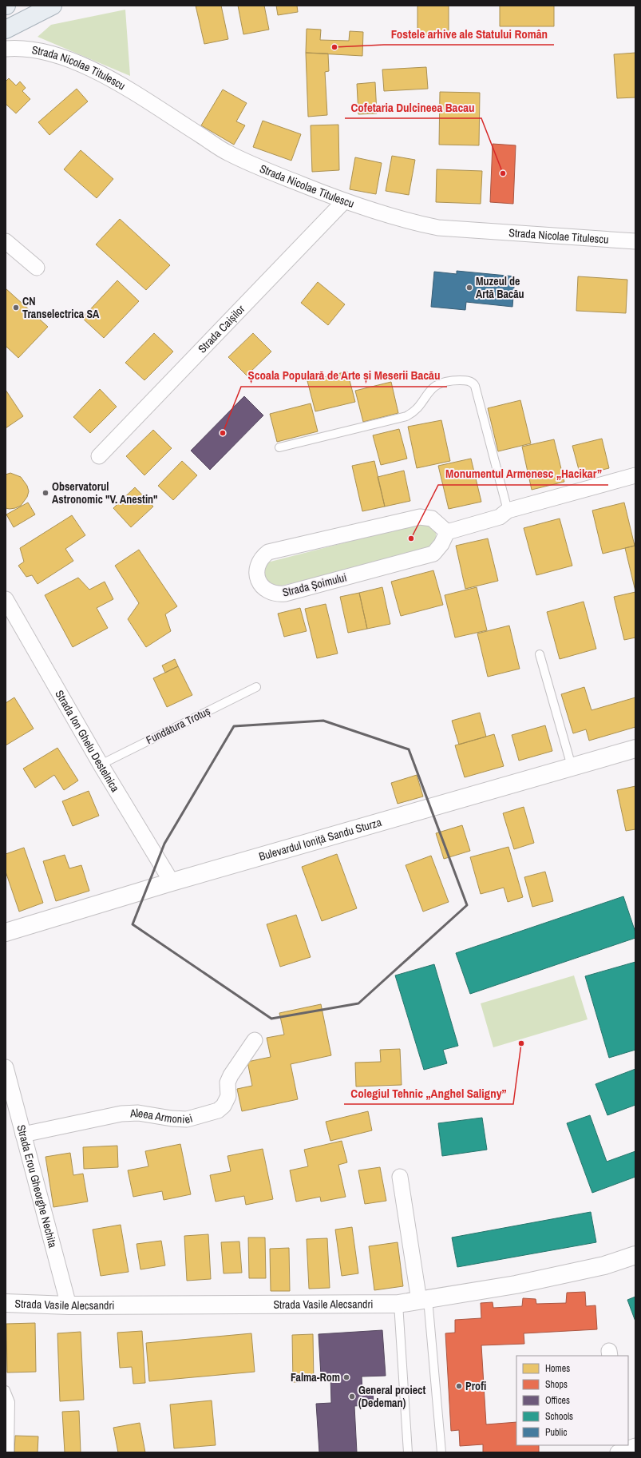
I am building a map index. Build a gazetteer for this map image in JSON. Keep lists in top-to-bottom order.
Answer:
{
  "streets": {
    "street": [
      "Strada Nicolae Titulescu",
      "Strada Caișilor",
      "Strada Șoimului",
      "Strada Ion Ghelu Destelnica",
      "Bulevardul Ioniță Sandu Sturza",
      "Aleea Armoniei",
      "Strada Erou Gheorghe Nechita",
      "Strada Vasile Alecsandri"
    ],
    "lane": ["Fundătura Trotuș"]
  },
  "crossings": [
    ["Strada Nicolae Titulescu", "Strada Caișilor"],
    ["Fundătura Trotuș", "Strada Ion Ghelu Destelnica"],
    ["Strada Ion Ghelu Destelnica", "Bulevardul Ioniță Sandu Sturza"],
    ["Aleea Armoniei", "Strada Erou Gheorghe Nechita"],
    ["Strada Erou Gheorghe Nechita", "Strada Vasile Alecsandri"]
  ],
  "places": [
    "Fostele arhive ale Statului Român",
    "Cofetaria Dulcineea Bacau",
    "Muzeul de Artă Bacău",
    "CN Transelectrica SA",
    "Școala Populară de Arte și Meserii Bacău",
    "Observatorul Astronomic \"V. Anestin\"",
    "Monumentul Armenesc „Hacikar”",
    "Colegiul Tehnic „Anghel Saligny”",
    "Falma-Rom",
    "Profi",
    "General proiect (Dedeman)"
  ],
  "legend": [
    "Homes",
    "Shops",
    "Offices",
    "Schools",
    "Public"
  ]
}
